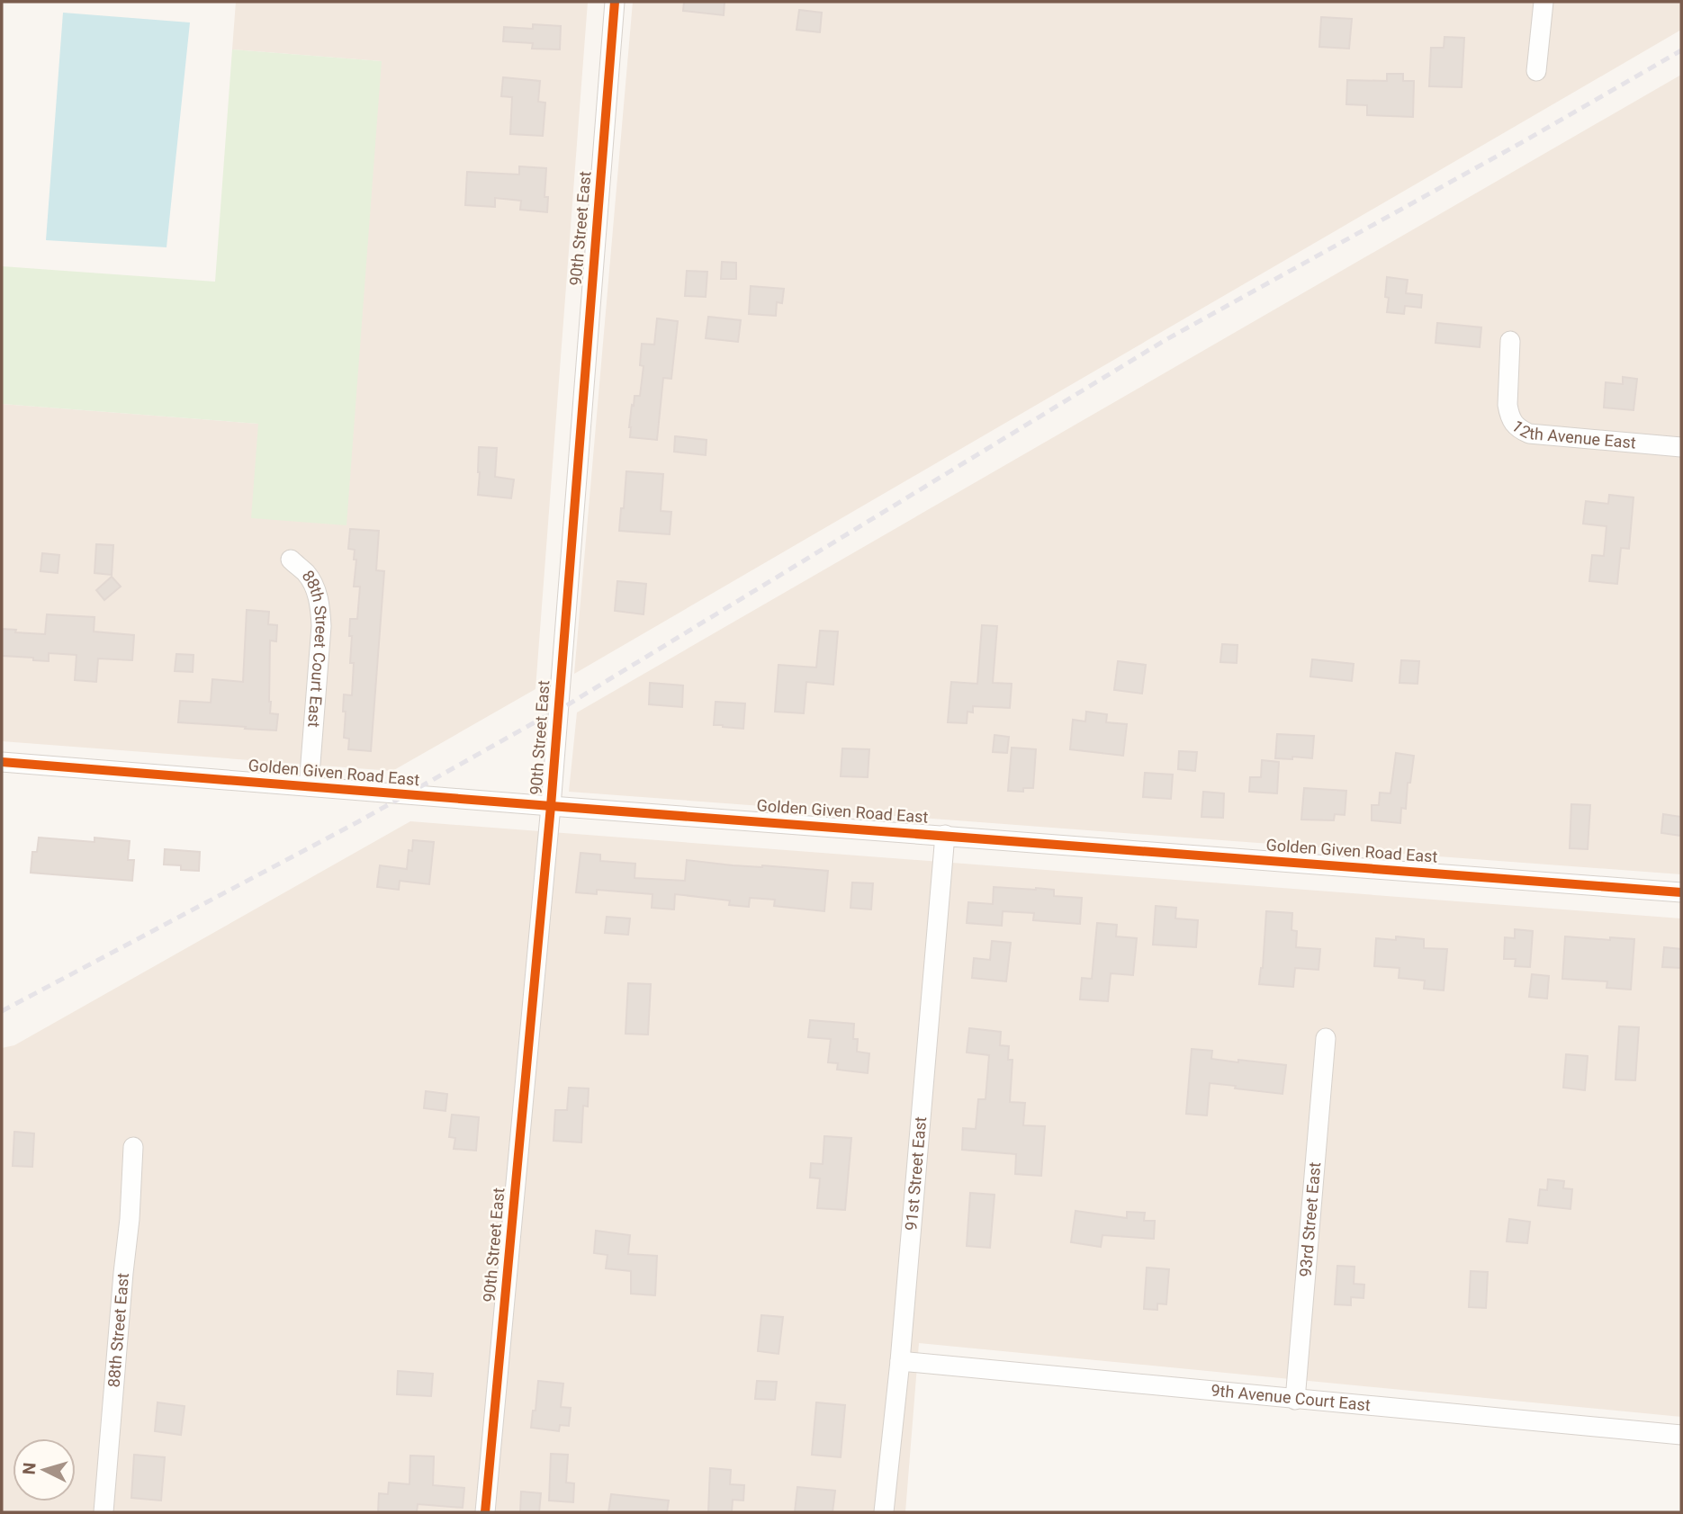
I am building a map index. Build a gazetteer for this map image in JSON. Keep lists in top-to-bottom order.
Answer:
{
  "streets": {
    "street": [
      "90th Street East",
      "12th Avenue East",
      "88th Street Court East",
      "Golden Given Road East",
      "91st Street East",
      "93rd Street East",
      "88th Street East",
      "9th Avenue Court East"
    ]
  },
  "crossings": [
    ["90th Street East", "Golden Given Road East"],
    ["88th Street Court East", "Golden Given Road East"],
    ["Golden Given Road East", "91st Street East"],
    ["91st Street East", "9th Avenue Court East"],
    ["93rd Street East", "9th Avenue Court East"]
  ],
  "north": "left"
}
